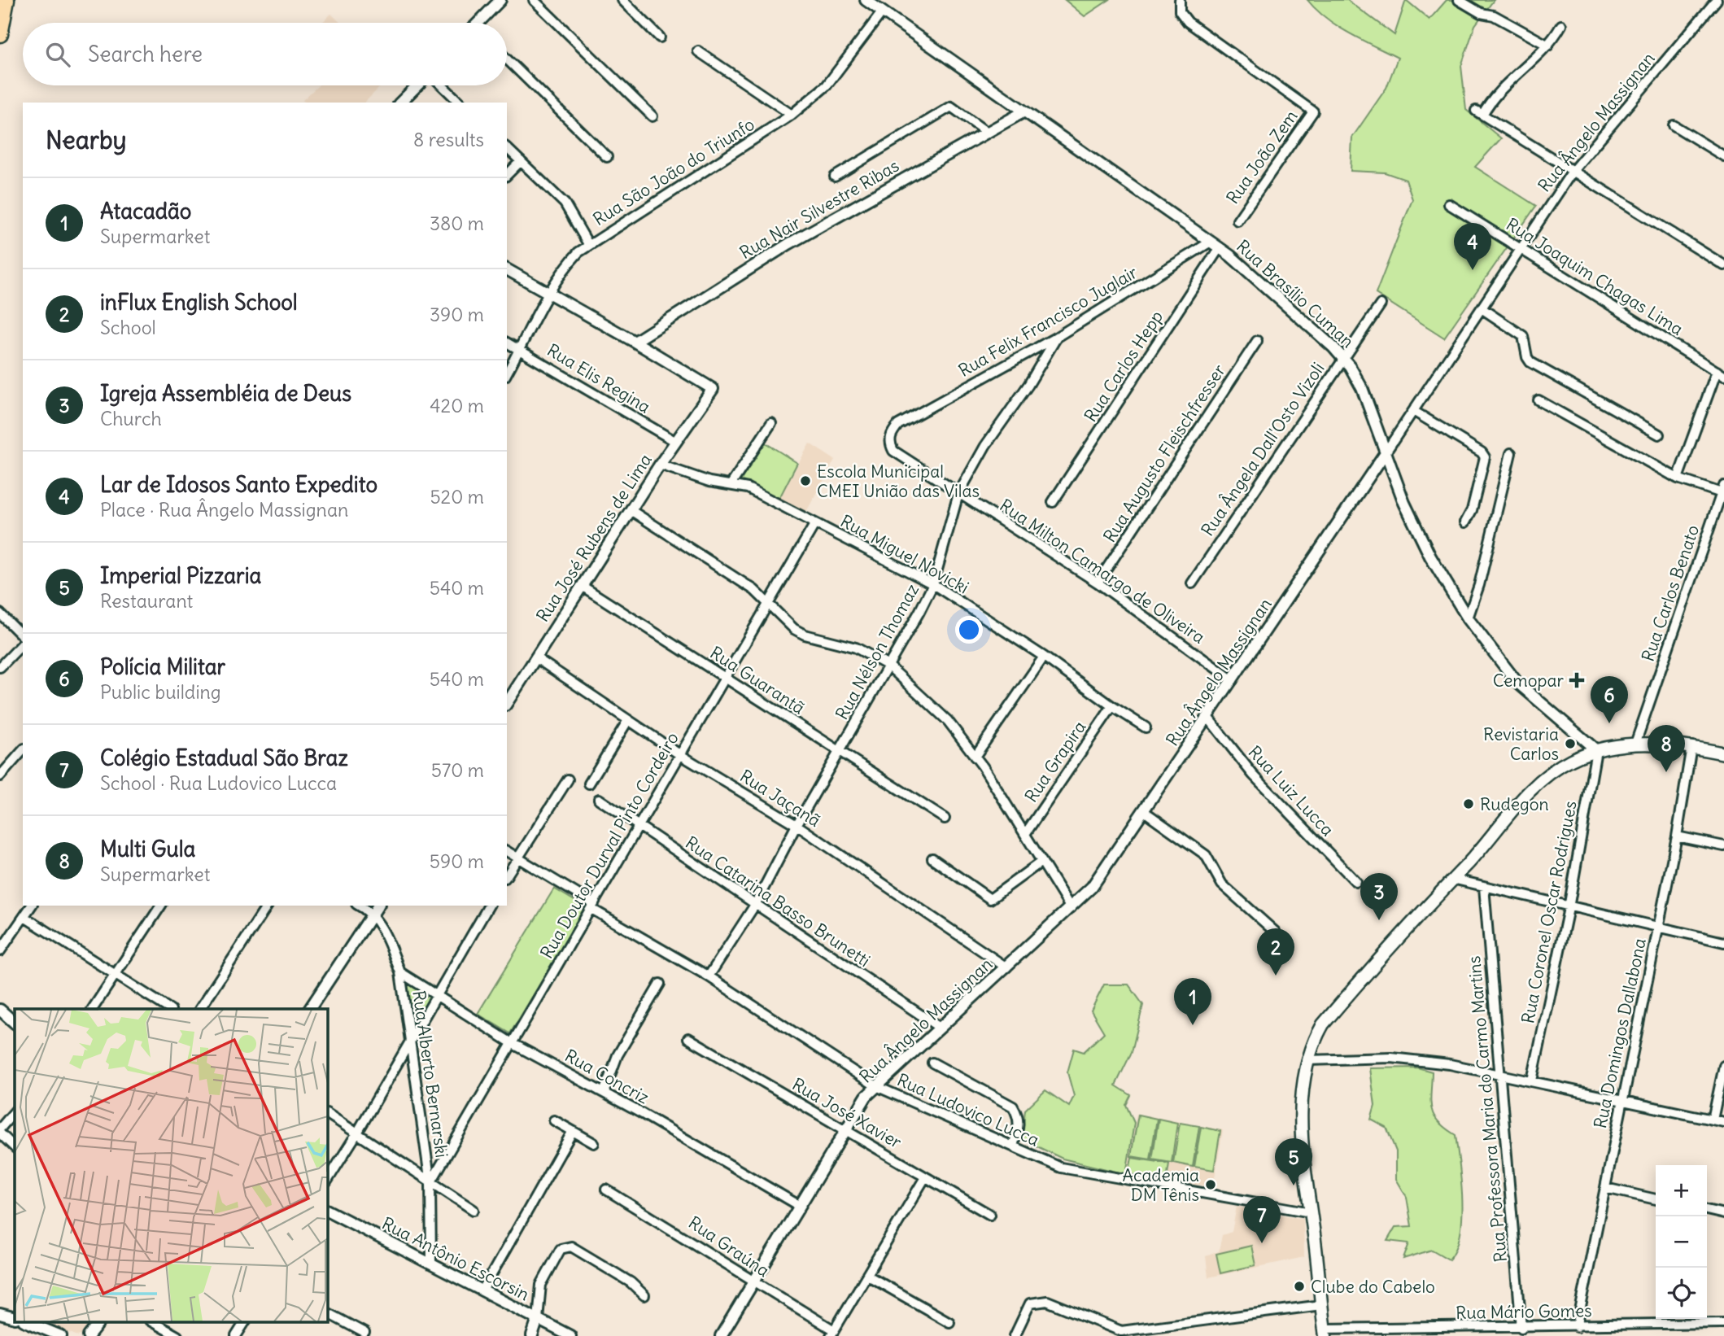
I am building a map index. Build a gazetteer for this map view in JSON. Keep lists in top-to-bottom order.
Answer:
{
  "streets": {
    "street": [
      "Rua Ângelo Massignan",
      "Rua João Zem",
      "Rua São João do Triunfo",
      "Rua Nair Silvestre Ribas",
      "Rua Joaquim Chagas Lima",
      "Rua Brasílio Cuman",
      "Rua Felix Francisco Juglair",
      "Rua Carlos Hepp",
      "Rua Elis Regina",
      "Rua Ângela Dall'Osto Vizoli",
      "Rua Augusto Fleischfresser",
      "Rua José Rubens de Lima",
      "Rua Miguel Novicki",
      "Rua Milton Camargo de Oliveira",
      "Rua Carlos Benato",
      "Rua Nélson Thomaz",
      "Rua Guarantã",
      "Rua Grapira",
      "Rua Luiz Lucca",
      "Rua Jaçanã",
      "Rua Doutor Durval Pinto Cordeiro",
      "Rua Catarina Basso Brunetti",
      "Rua Coronel Oscar Rodrigues",
      "Rua Domingos Dallabona",
      "Rua Alberto Bernarski",
      "Rua Concriz",
      "Rua Professora Maria do Carmo Martins",
      "Rua Ludovico Lucca",
      "Rua José Xavier",
      "Rua Graúna",
      "Rua Antônio Escorsin",
      "Rua Mário Gomes"
    ]
  },
  "crossings": [
    ["Rua Ângelo Massignan", "Rua Joaquim Chagas Lima"],
    ["Rua Ângelo Massignan", "Rua Brasílio Cuman"],
    ["Rua Ângelo Massignan", "Rua Milton Camargo de Oliveira"],
    ["Rua Ângelo Massignan", "Rua Luiz Lucca"],
    ["Rua Ângelo Massignan", "Rua Jaçanã"],
    ["Rua Ângelo Massignan", "Rua Catarina Basso Brunetti"],
    ["Rua Ângelo Massignan", "Rua Concriz"],
    ["Rua Ângelo Massignan", "Rua Ludovico Lucca"],
    ["Rua Ângelo Massignan", "Rua José Xavier"],
    ["Rua Ângelo Massignan", "Rua Graúna"],
    ["Rua São João do Triunfo", "Rua Brasílio Cuman"],
    ["Rua São João do Triunfo", "Rua Elis Regina"],
    ["Rua Nair Silvestre Ribas", "Rua Brasílio Cuman"],
    ["Rua Nair Silvestre Ribas", "Rua José Rubens de Lima"],
    ["Rua Brasílio Cuman", "Rua Felix Francisco Juglair"],
    ["Rua Brasílio Cuman", "Rua Carlos Hepp"],
    ["Rua Brasílio Cuman", "Rua Ângela Dall'Osto Vizoli"],
    ["Rua Brasílio Cuman", "Rua Coronel Oscar Rodrigues"],
    ["Rua Felix Francisco Juglair", "Rua Carlos Hepp"],
    ["Rua Felix Francisco Juglair", "Rua Milton Camargo de Oliveira"],
    ["Rua Felix Francisco Juglair", "Rua Nélson Thomaz"],
    ["Rua Elis Regina", "Rua José Rubens de Lima"],
    ["Rua Augusto Fleischfresser", "Rua Milton Camargo de Oliveira"],
    ["Rua José Rubens de Lima", "Rua Miguel Novicki"],
    ["Rua José Rubens de Lima", "Rua Guarantã"],
    ["Rua José Rubens de Lima", "Rua Jaçanã"],
    ["Rua Miguel Novicki", "Rua Nélson Thomaz"],
    ["Rua Miguel Novicki", "Rua Grapira"],
    ["Rua Miguel Novicki", "Rua Doutor Durval Pinto Cordeiro"],
    ["Rua Milton Camargo de Oliveira", "Rua Nélson Thomaz"],
    ["Rua Nélson Thomaz", "Rua Guarantã"],
    ["Rua Nélson Thomaz", "Rua Jaçanã"],
    ["Rua Nélson Thomaz", "Rua Catarina Basso Brunetti"],
    ["Rua Nélson Thomaz", "Rua Ludovico Lucca"],
    ["Rua Guarantã", "Rua Doutor Durval Pinto Cordeiro"],
    ["Rua Jaçanã", "Rua Doutor Durval Pinto Cordeiro"],
    ["Rua Doutor Durval Pinto Cordeiro", "Rua Catarina Basso Brunetti"],
    ["Rua Doutor Durval Pinto Cordeiro", "Rua Alberto Bernarski"],
    ["Rua Doutor Durval Pinto Cordeiro", "Rua Concriz"],
    ["Rua Doutor Durval Pinto Cordeiro", "Rua Ludovico Lucca"],
    ["Rua Domingos Dallabona", "Rua Mário Gomes"],
    ["Rua Alberto Bernarski", "Rua Concriz"],
    ["Rua Alberto Bernarski", "Rua Antônio Escorsin"],
    ["Rua Professora Maria do Carmo Martins", "Rua Mário Gomes"]
  ],
  "places": {
    "other": [
      "Escola Municipal CMEI União das Vilas",
      "Revistaria Carlos",
      "Rudegon",
      "Academia DM Tênis",
      "Clube do Cabelo"
    ],
    "health": ["Cemopar"]
  },
  "page": {
    "search": "Search here",
    "heading": ["Nearby", "8 results"],
    "list": [
      {
        "mark": "1",
        "name": "Atacadão",
        "note": "Supermarket",
        "value": "380 m"
      },
      {
        "mark": "2",
        "name": "inFlux English School",
        "note": "School",
        "value": "390 m"
      },
      {
        "mark": "3",
        "name": "Igreja Assembléia de Deus",
        "note": "Church",
        "value": "420 m"
      },
      {
        "mark": "4",
        "name": "Lar de Idosos Santo Expedito",
        "note": "Place · Rua Ângelo Massignan",
        "value": "520 m"
      },
      {
        "mark": "5",
        "name": "Imperial Pizzaria",
        "note": "Restaurant",
        "value": "540 m"
      },
      {
        "mark": "6",
        "name": "Polícia Militar",
        "note": "Public building",
        "value": "540 m"
      },
      {
        "mark": "7",
        "name": "Colégio Estadual São Braz",
        "note": "School · Rua Ludovico Lucca",
        "value": "570 m"
      },
      {
        "mark": "8",
        "name": "Multi Gula",
        "note": "Supermarket",
        "value": "590 m"
      }
    ],
    "pins": [
      "4",
      "6",
      "8",
      "3",
      "2",
      "1",
      "5",
      "7"
    ],
    "map_buttons": ["+", "−"]
  }
}
